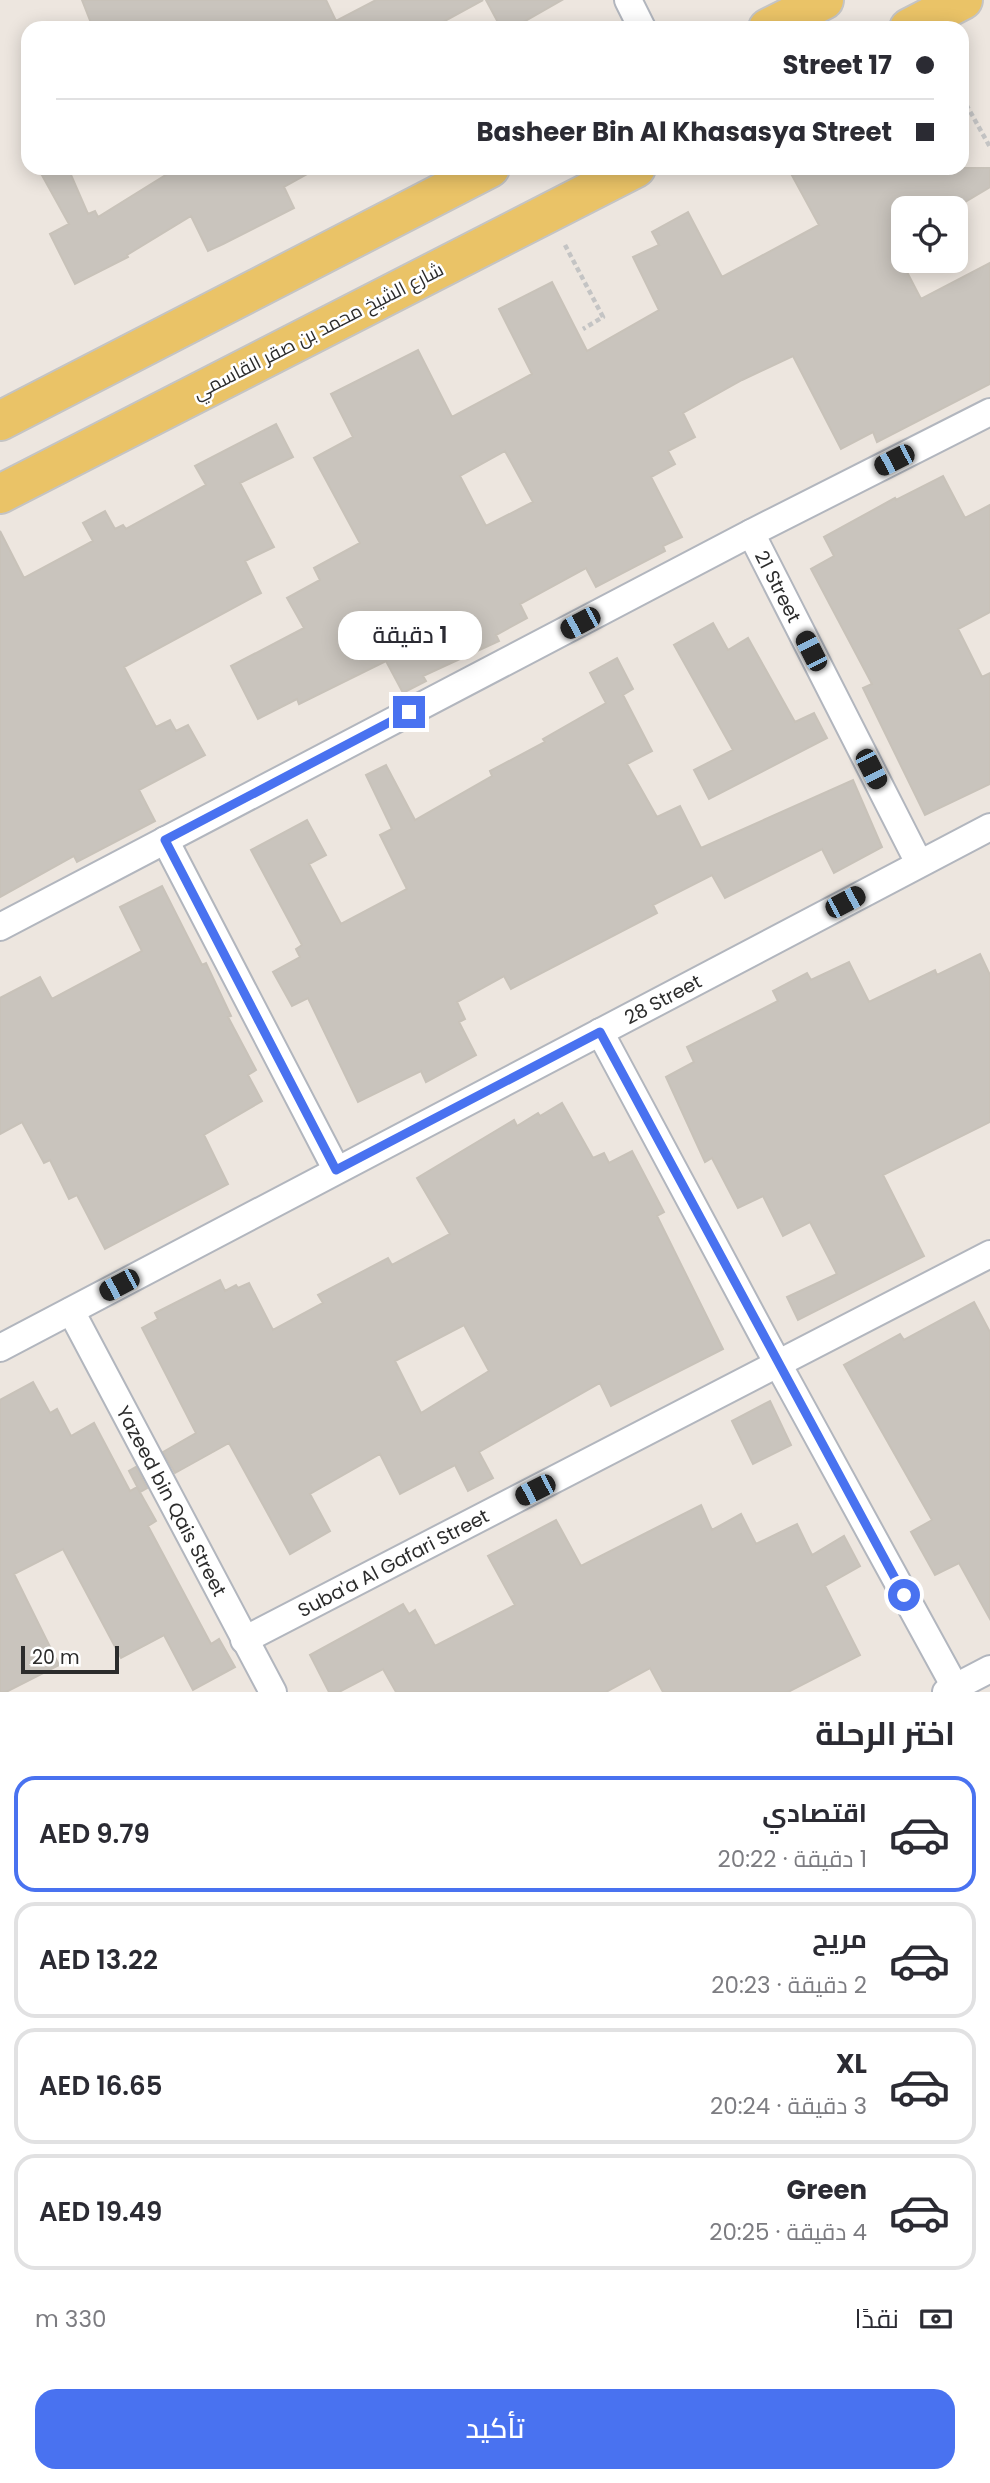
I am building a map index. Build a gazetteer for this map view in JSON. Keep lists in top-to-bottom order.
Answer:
{
  "streets": {
    "main road": ["شارع الشيخ محمد بن صقر القاسمي"],
    "street": [
      "21 Street",
      "28 Street",
      "Yazeed bin Qais Street",
      "Suba'a Al Gafari Street"
    ]
  },
  "crossings": [
    ["21 Street", "28 Street"],
    ["28 Street", "Yazeed bin Qais Street"],
    ["Yazeed bin Qais Street", "Suba'a Al Gafari Street"]
  ],
  "scale_bar": "20 m",
  "page": {
    "banner": ["17 Street", "Basheer Bin Al Khasasya Street"],
    "bubble": "1 دقيقة",
    "scale": "20 m",
    "heading": "اختر الرحلة",
    "list": [
      {
        "name": "اقتصادي",
        "note": "1 دقيقة · 20:22",
        "value": "AED 9.79"
      },
      {
        "name": "مريح",
        "note": "2 دقيقة · 20:23",
        "value": "AED 13.22"
      },
      {
        "name": "XL",
        "note": "3 دقيقة · 20:24",
        "value": "AED 16.65"
      },
      {
        "name": "Green",
        "note": "4 دقيقة · 20:25",
        "value": "AED 19.49"
      }
    ],
    "pay": ["نقدًا", "330 m"],
    "buttons": "تأكيد"
  }
}
